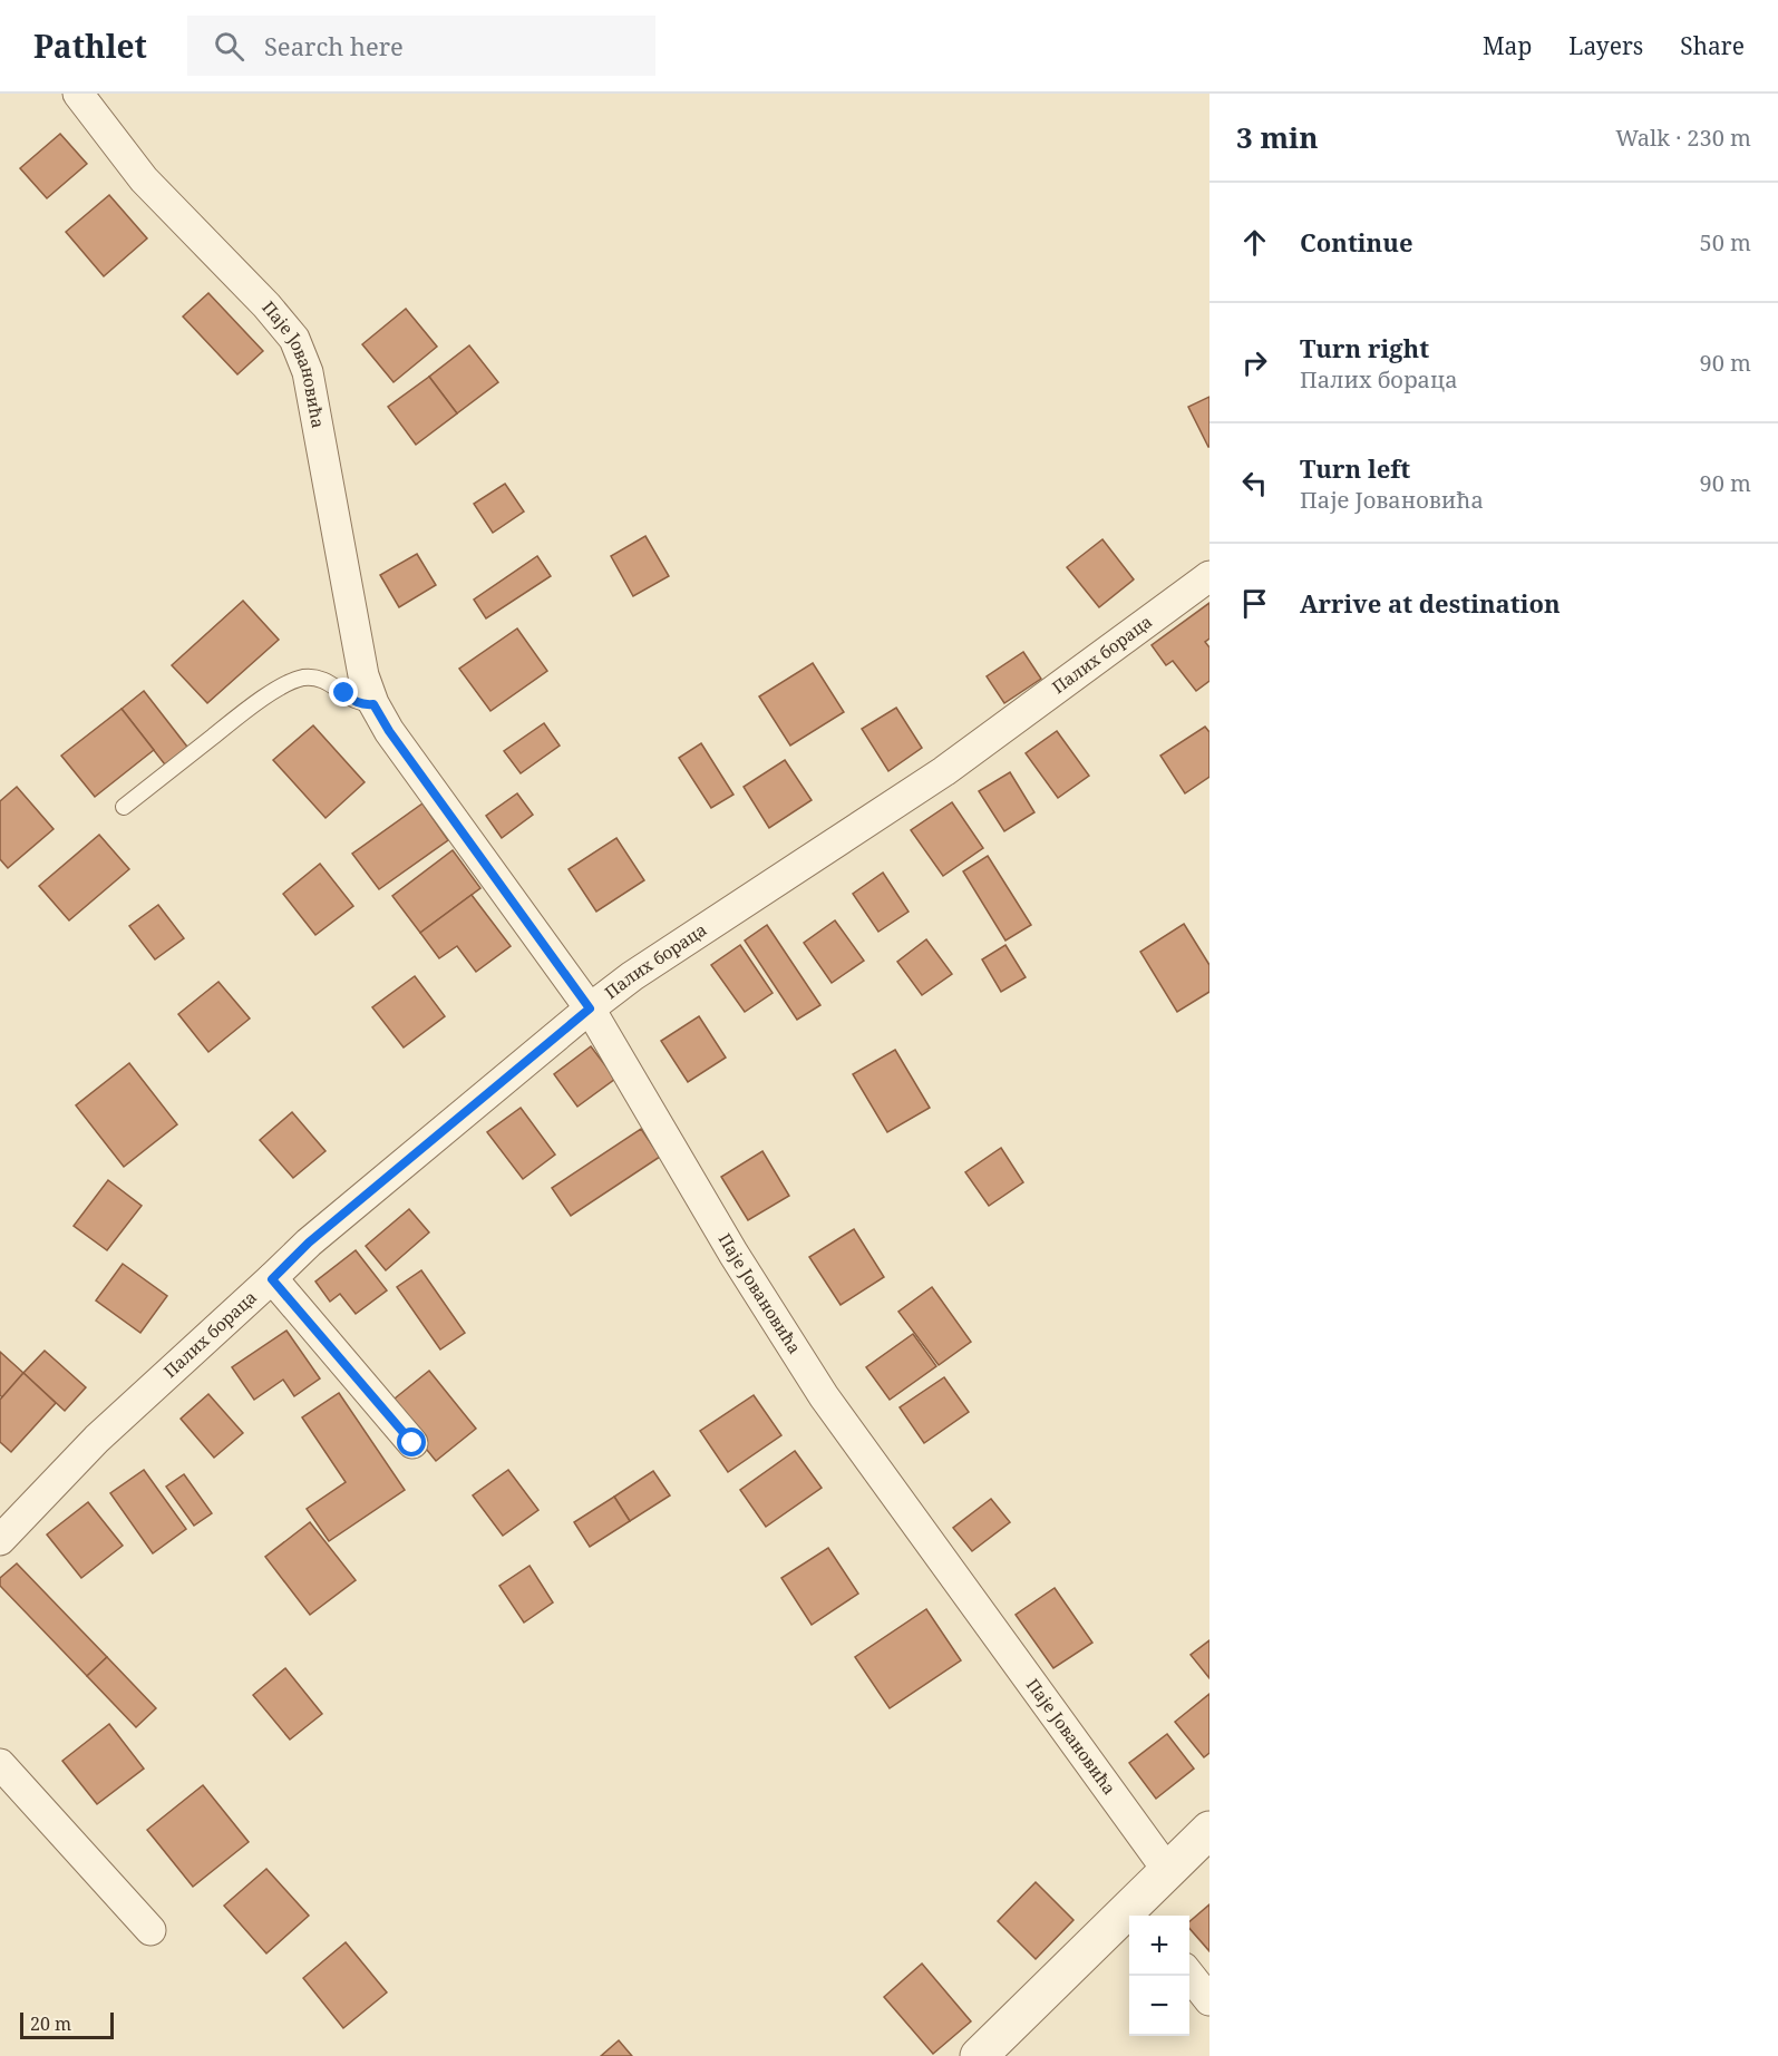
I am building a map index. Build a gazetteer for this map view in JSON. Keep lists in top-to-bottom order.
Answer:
{
  "streets": {
    "street": ["Паје Јовановића", "Палих бораца"]
  },
  "crossings": [
    ["Паје Јовановића", "Палих бораца"]
  ],
  "scale_bar": "20 m",
  "page": {
    "header": "Pathlet",
    "search": "Search here",
    "nav": ["Map", "Layers", "Share"],
    "heading": ["3 min", "Walk · 230 m"],
    "list": [
      ["Continue", "50 m"],
      ["Turn right", "Палих бораца", "90 m"],
      ["Turn left", "Паје Јовановића", "90 m"],
      "Arrive at destination"
    ],
    "map_buttons": ["+", "−"],
    "scale": "20 m"
  }
}
